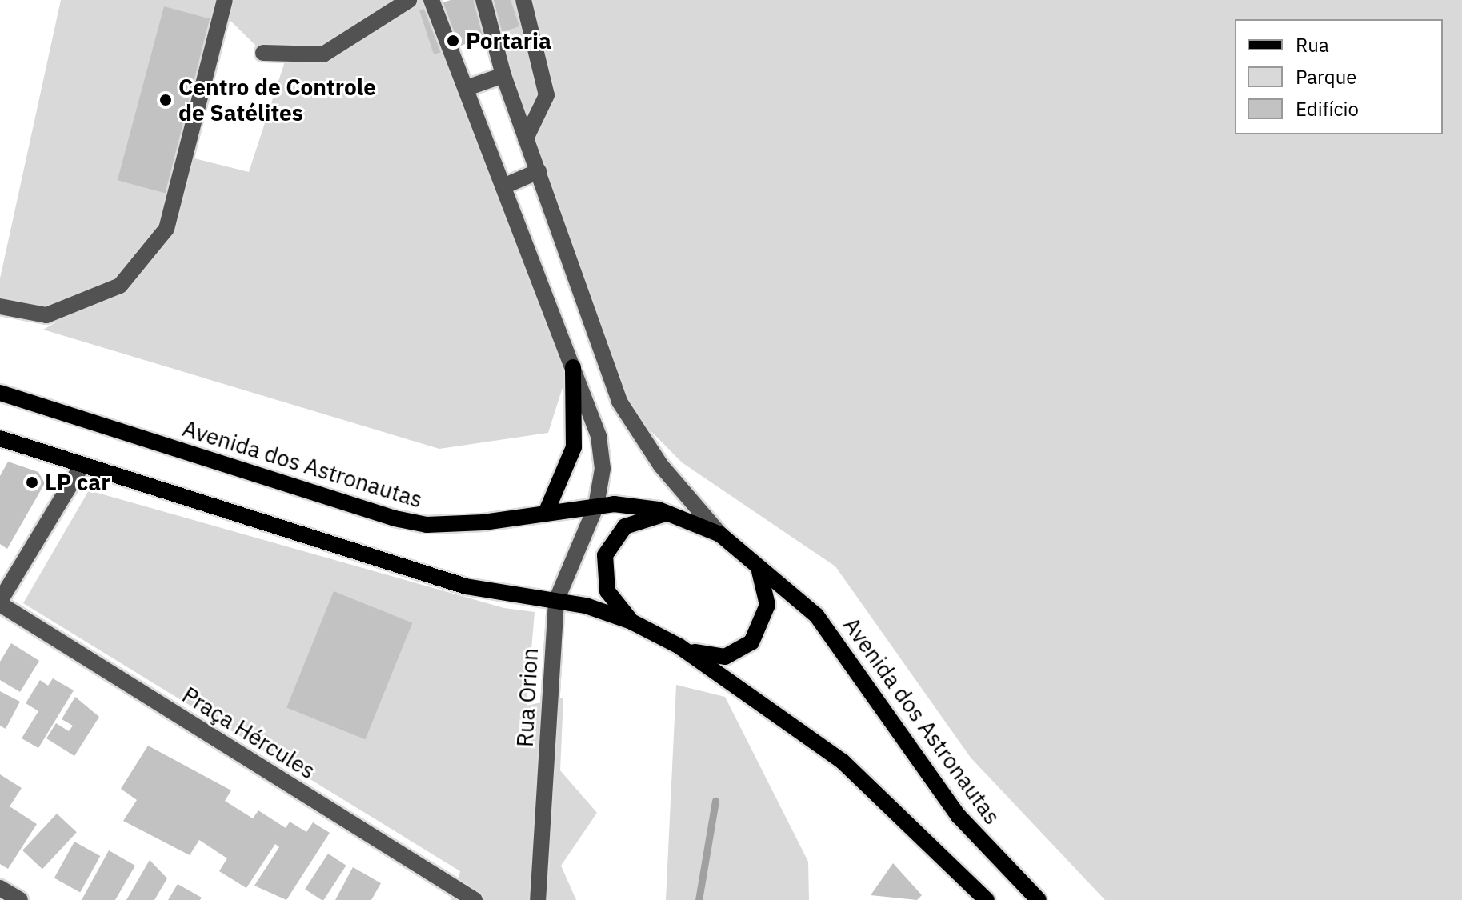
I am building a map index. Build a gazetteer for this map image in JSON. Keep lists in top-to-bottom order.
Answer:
{
  "streets": {
    "main road": ["Avenida dos Astronautas"],
    "street": ["Rua Orion", "Praça Hércules"]
  },
  "crossings": [
    ["Avenida dos Astronautas", "Rua Orion"]
  ],
  "places": ["Portaria", "Centro de Controle de Satélites", "LP car"],
  "legend": ["Rua", "Parque", "Edifício"]
}
